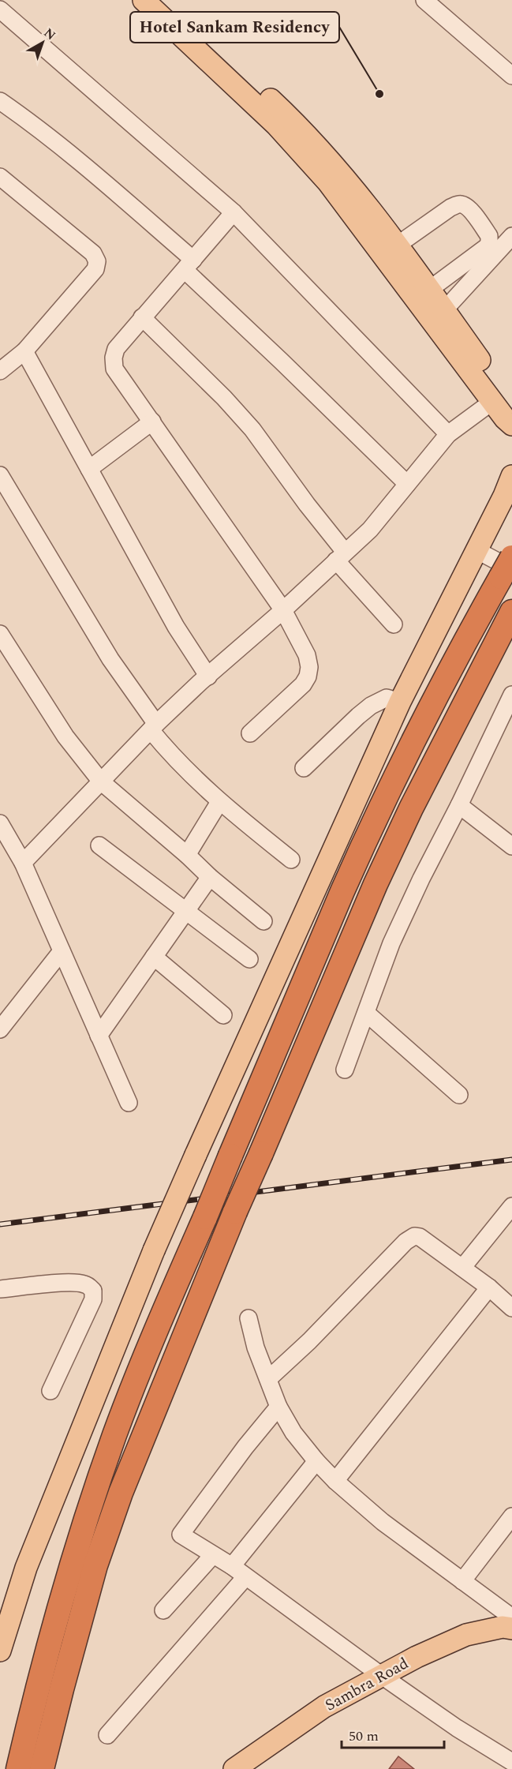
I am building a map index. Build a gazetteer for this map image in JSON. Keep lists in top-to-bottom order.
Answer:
{
  "streets": {
    "main road": ["Sambra Road"]
  },
  "places": ["Hotel Sankam Residency"],
  "scale_bar": "50 m",
  "north": "top right"
}
